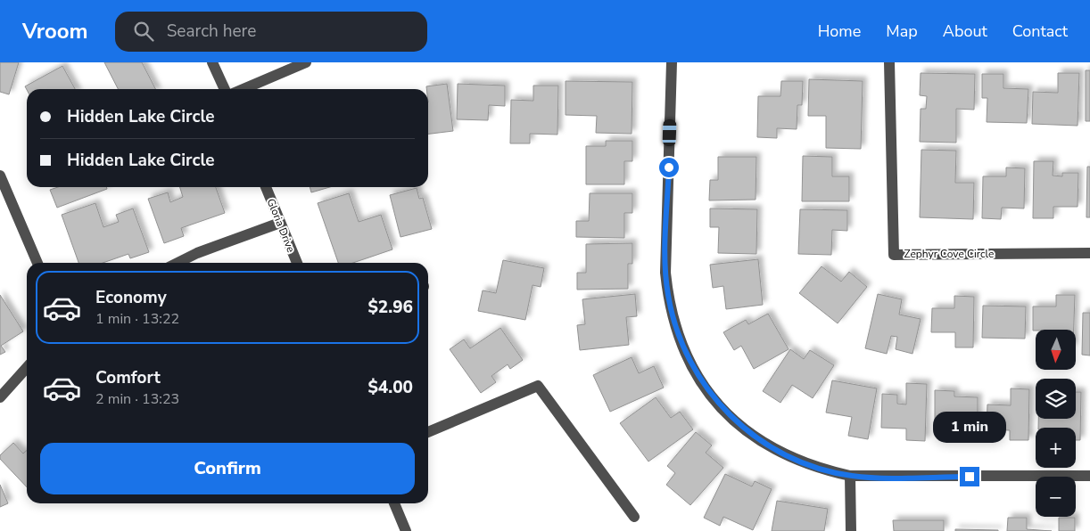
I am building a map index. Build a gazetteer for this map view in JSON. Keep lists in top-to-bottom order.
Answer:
{
  "streets": {
    "street": ["Gloria Drive", "Zephyr Cove Circle"]
  },
  "north": "bottom",
  "page": {
    "header": "Vroom",
    "search": "Search here",
    "nav": [
      "Home",
      "Map",
      "About",
      "Contact"
    ],
    "banner": ["Hidden Lake Circle", "Hidden Lake Circle"],
    "list": [
      {
        "name": "Economy",
        "note": "1 min · 13:22",
        "value": "$2.96"
      },
      {
        "name": "Comfort",
        "note": "2 min · 13:23",
        "value": "$4.00"
      }
    ],
    "map_buttons": ["+", "−"],
    "bubble": "1 min",
    "buttons": "Confirm"
  }
}
